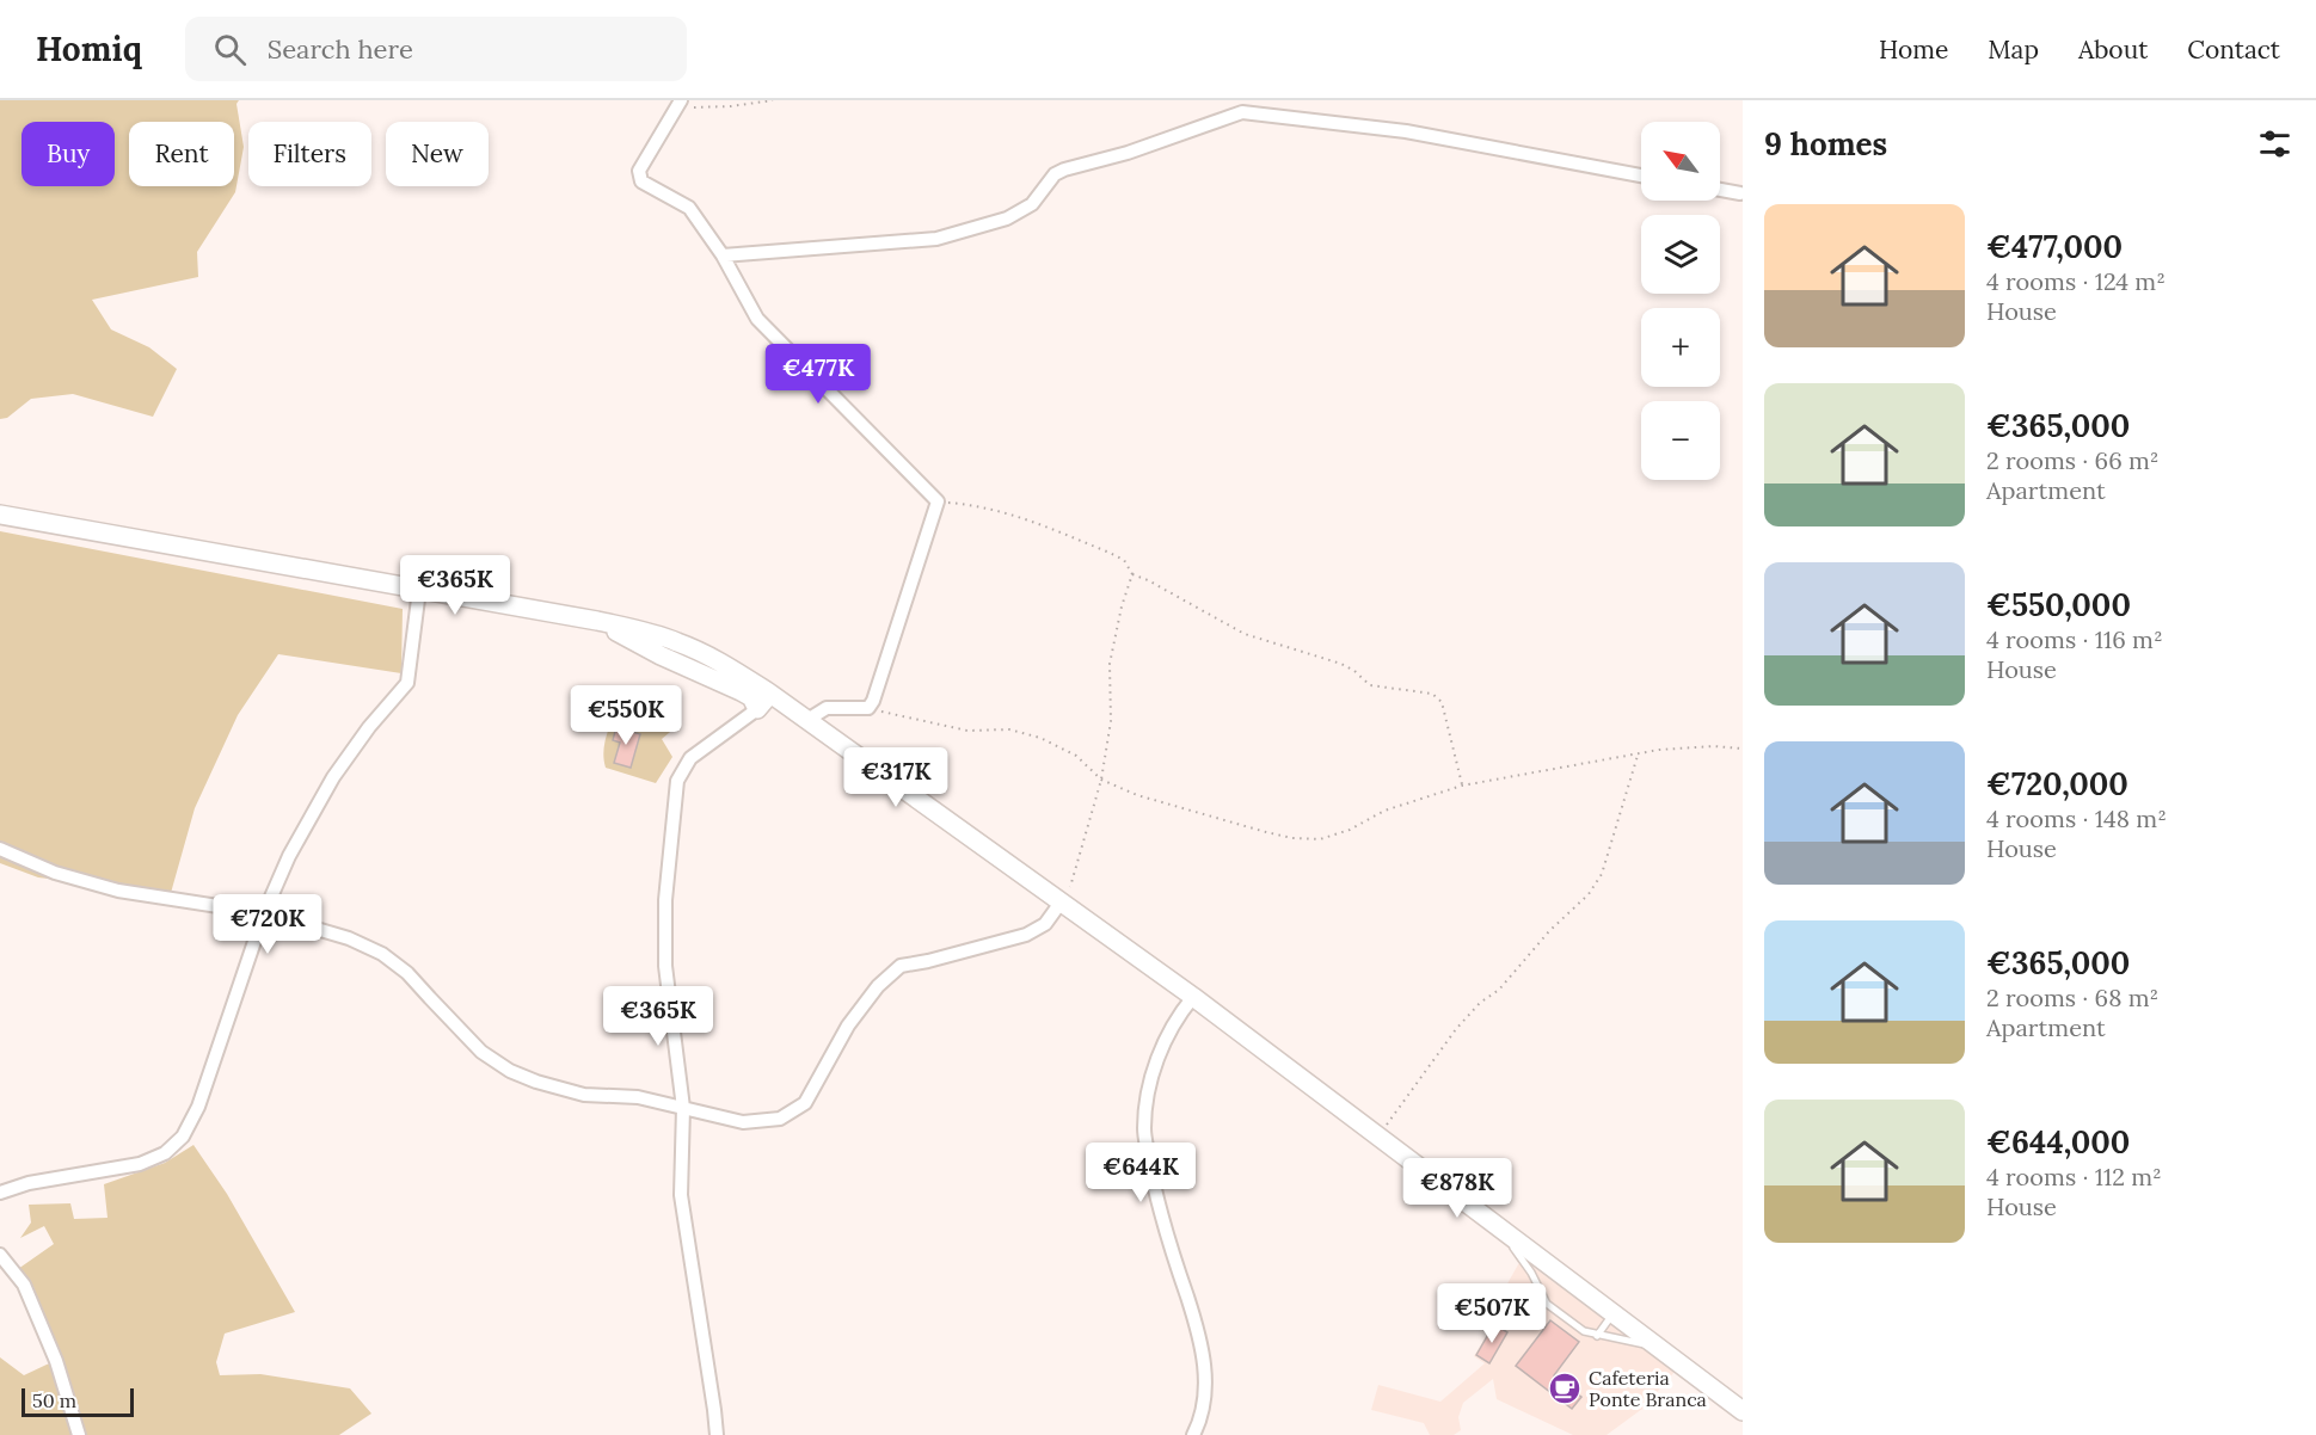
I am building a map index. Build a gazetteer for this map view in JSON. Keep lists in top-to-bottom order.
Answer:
{
  "places": {
    "cafe": ["Cafeteria Ponte Branca"]
  },
  "scale_bar": "50 m",
  "north": "top left",
  "page": {
    "header": "Homiq",
    "search": "Search here",
    "nav": [
      "Home",
      "Map",
      "About",
      "Contact"
    ],
    "heading": "9 homes",
    "map_buttons": ["+", "−"],
    "chip": [
      "Buy",
      "Rent",
      "Filters",
      "New"
    ],
    "list": [
      {
        "name": "€477,000",
        "note": "4 rooms · 124 m² · House"
      },
      {
        "name": "€365,000",
        "note": "2 rooms · 66 m² · Apartment"
      },
      {
        "name": "€550,000",
        "note": "4 rooms · 116 m² · House"
      },
      {
        "name": "€720,000",
        "note": "4 rooms · 148 m² · House"
      },
      {
        "name": "€365,000",
        "note": "2 rooms · 68 m² · Apartment"
      },
      {
        "name": "€644,000",
        "note": "4 rooms · 112 m² · House"
      }
    ],
    "price": [
      "€477K",
      "€365K",
      "€550K",
      "€317K",
      "€720K",
      "€365K",
      "€644K",
      "€878K",
      "€507K"
    ],
    "scale": "50 m"
  }
}
